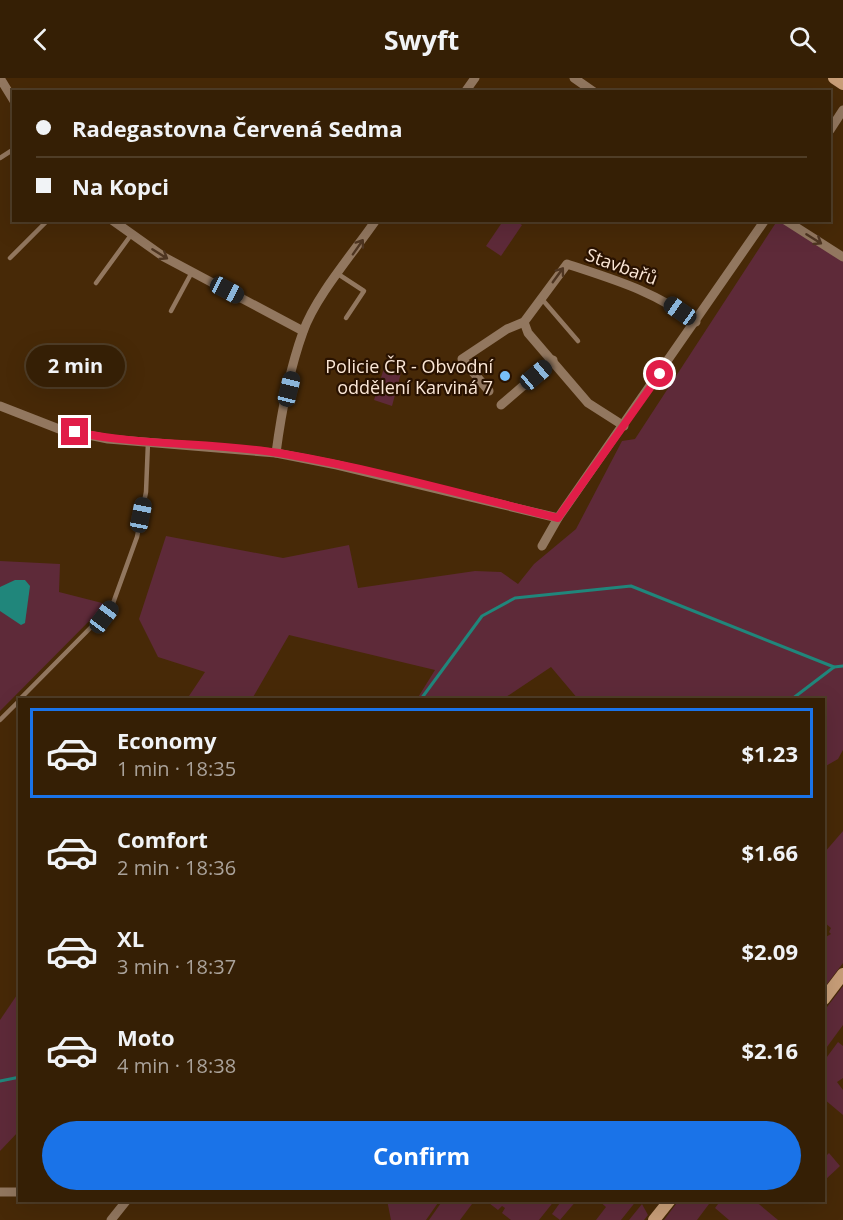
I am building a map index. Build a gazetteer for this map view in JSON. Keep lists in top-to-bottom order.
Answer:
{
  "streets": {
    "street": ["Stavbařů"]
  },
  "one_way": ["Stavbařů"],
  "places": ["Policie ČR - Obvodní oddělení Karviná 7"],
  "page": {
    "header": "Swyft",
    "banner": ["Radegastovna Červená Sedma", "Na Kopci"],
    "bubble": "2 min",
    "list": [
      {
        "name": "Economy",
        "note": "1 min · 18:35",
        "value": "$1.23"
      },
      {
        "name": "Comfort",
        "note": "2 min · 18:36",
        "value": "$1.66"
      },
      {
        "name": "XL",
        "note": "3 min · 18:37",
        "value": "$2.09"
      },
      {
        "name": "Moto",
        "note": "4 min · 18:38",
        "value": "$2.16"
      }
    ],
    "buttons": "Confirm"
  }
}
